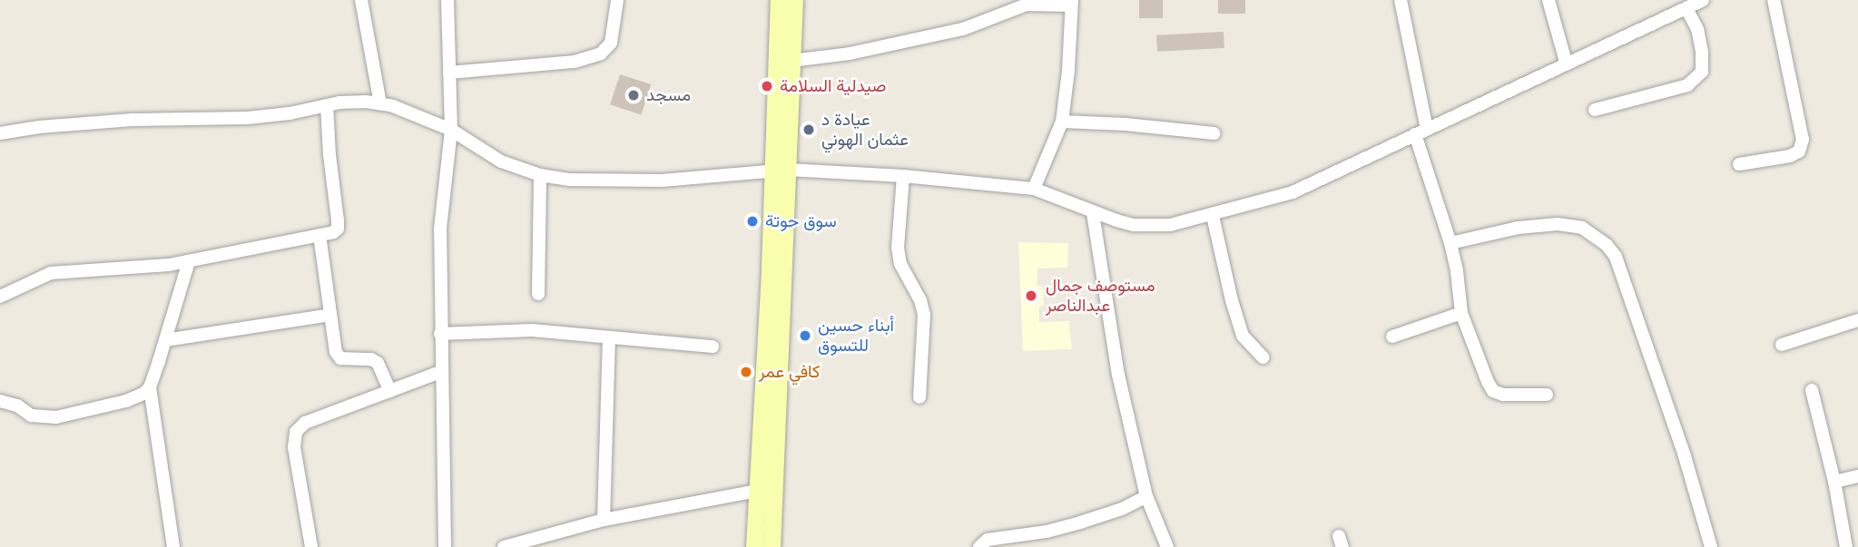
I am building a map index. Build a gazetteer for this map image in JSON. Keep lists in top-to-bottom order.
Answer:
{
  "places": [
    "صيدلية السلامة",
    "مسجد",
    "عيادة د عثمان الهوني",
    "سوق حوتة",
    "مستوصف جمال عبدالناصر",
    "أبناء حسين للتسوق",
    "كافي عمر"
  ]
}
